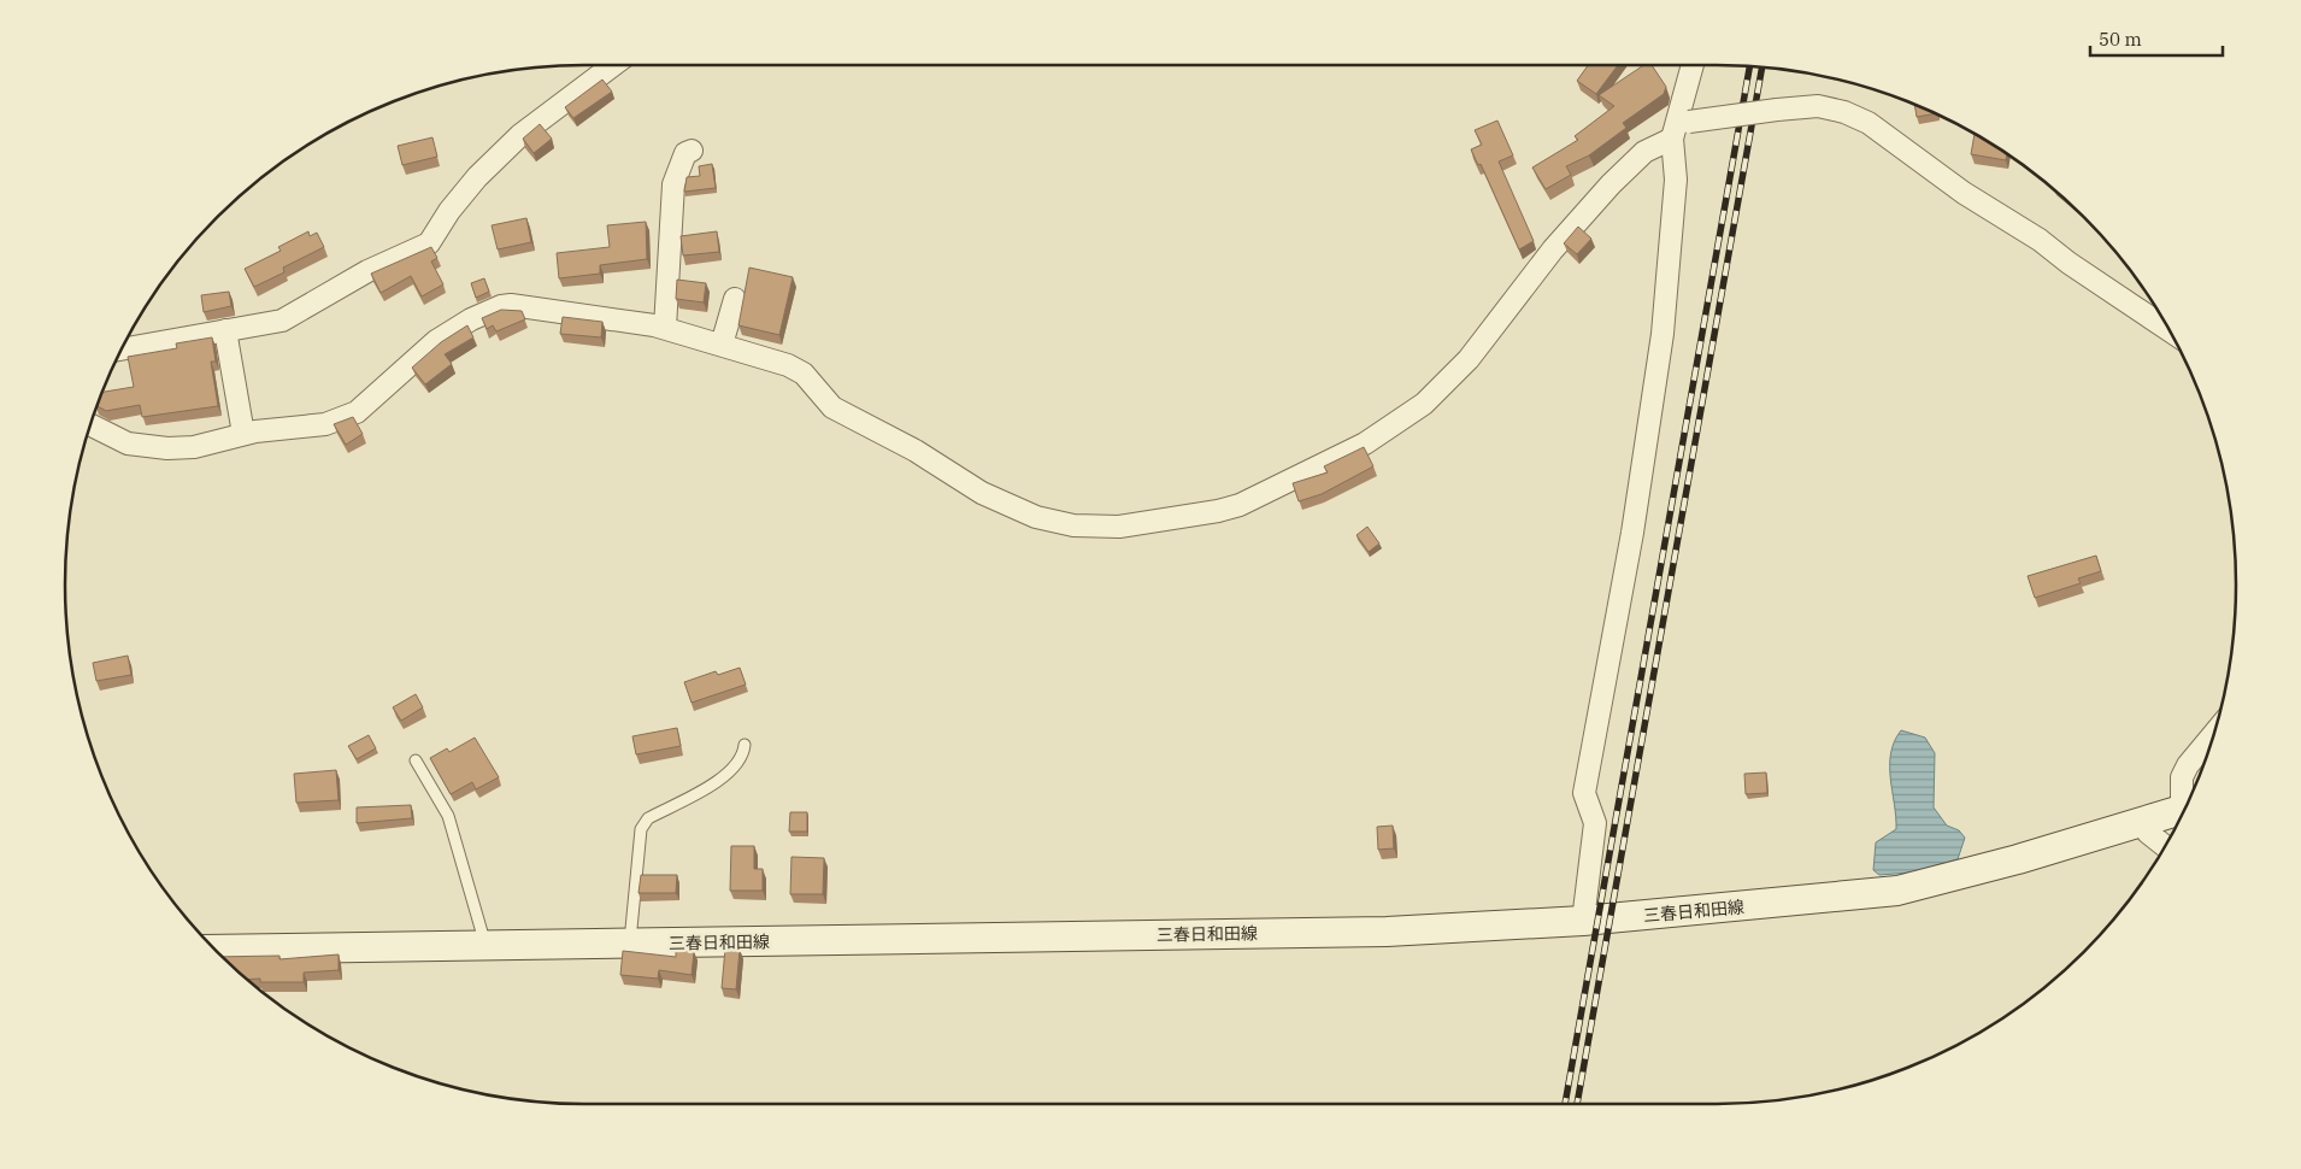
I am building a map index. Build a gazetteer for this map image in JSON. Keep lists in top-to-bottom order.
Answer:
{
  "streets": {
    "main road": ["三春日和田線"]
  },
  "scale_bar": "50 m"
}
